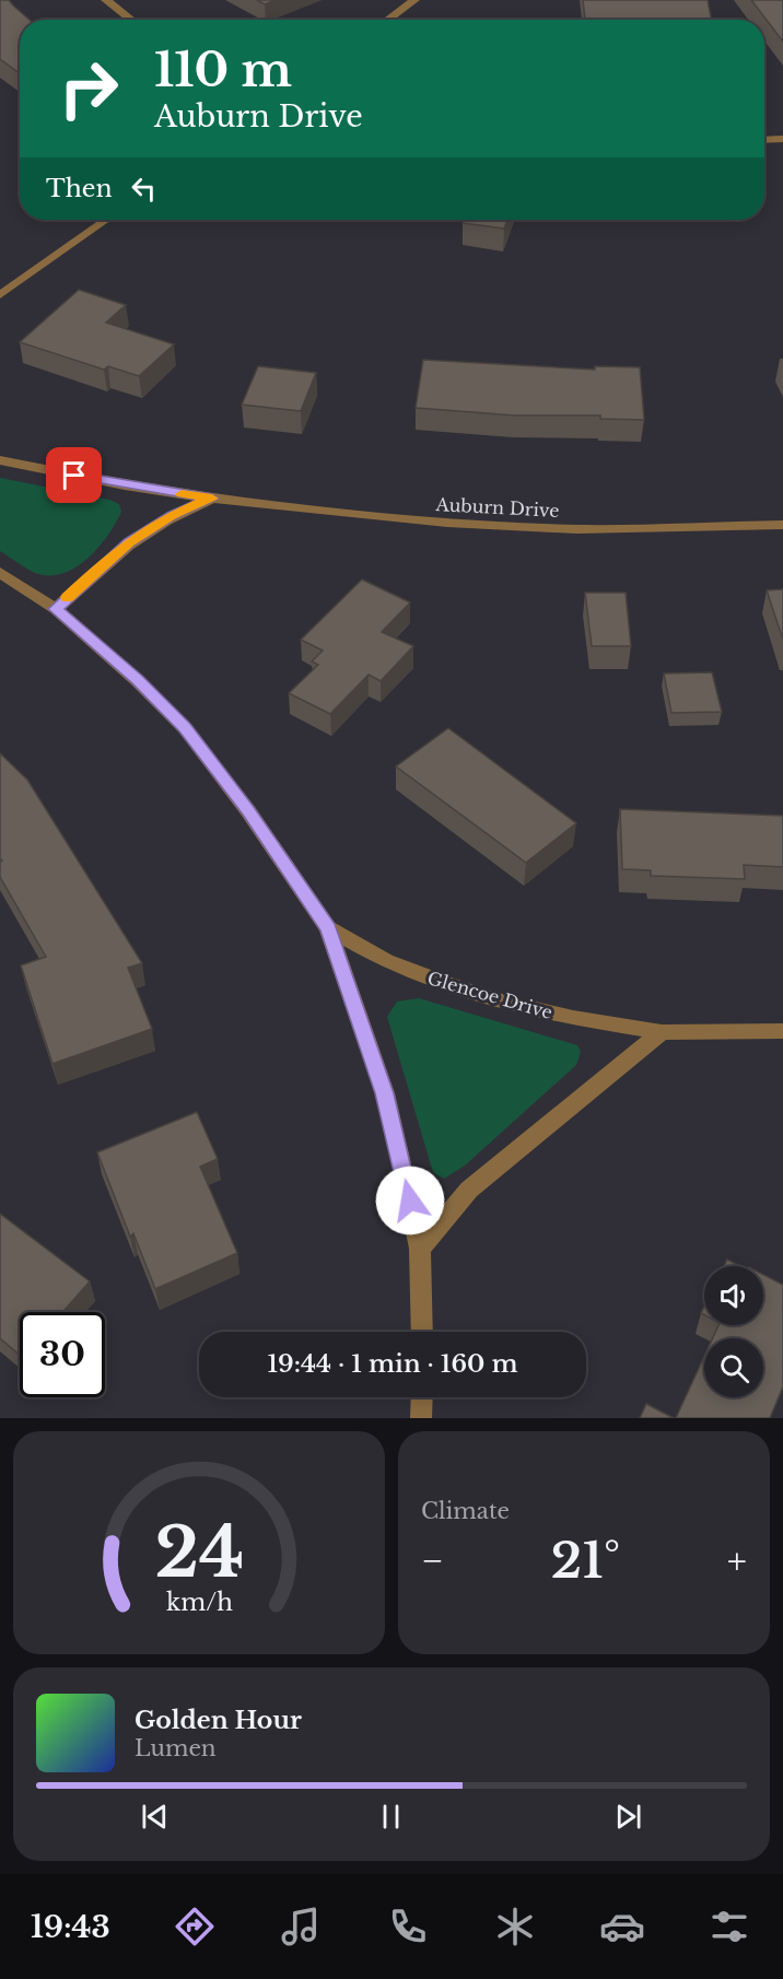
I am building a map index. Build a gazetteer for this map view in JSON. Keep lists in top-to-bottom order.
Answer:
{
  "streets": {
    "street": ["Auburn Drive", "Glencoe Drive"]
  },
  "page": {
    "turn": ["110 m", "Auburn Drive"],
    "then": "Then",
    "limit": "30",
    "trip": "19:44 · 1 min · 160 m",
    "tile": "Climate",
    "heat": ["−", "21°", "+"],
    "song": ["Golden Hour", "Lumen"],
    "tabs": "19:43",
    "gauge": ["24", "km/h"]
  }
}
